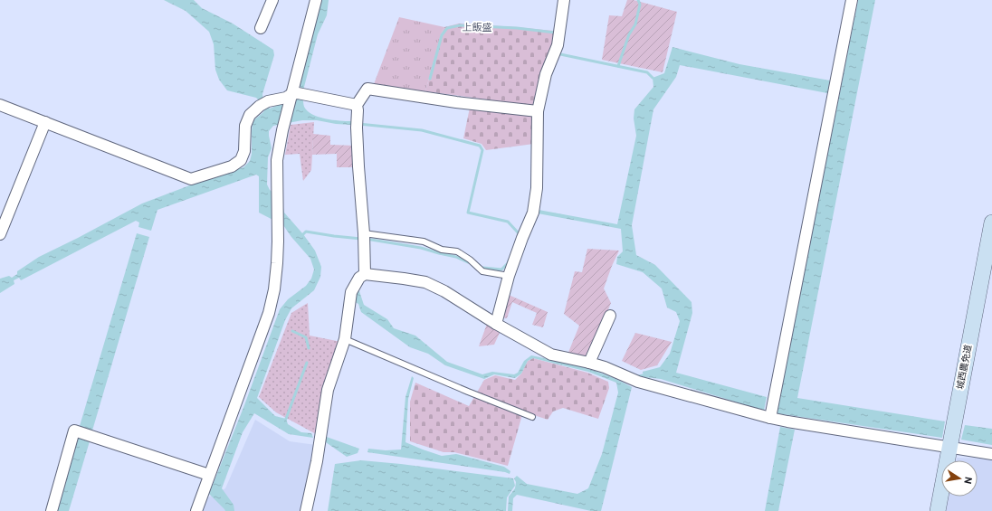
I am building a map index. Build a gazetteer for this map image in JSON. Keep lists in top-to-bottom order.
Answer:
{
  "streets": {
    "street": ["城西農免道"]
  },
  "districts": ["上飯盛"],
  "north": "right"
}
